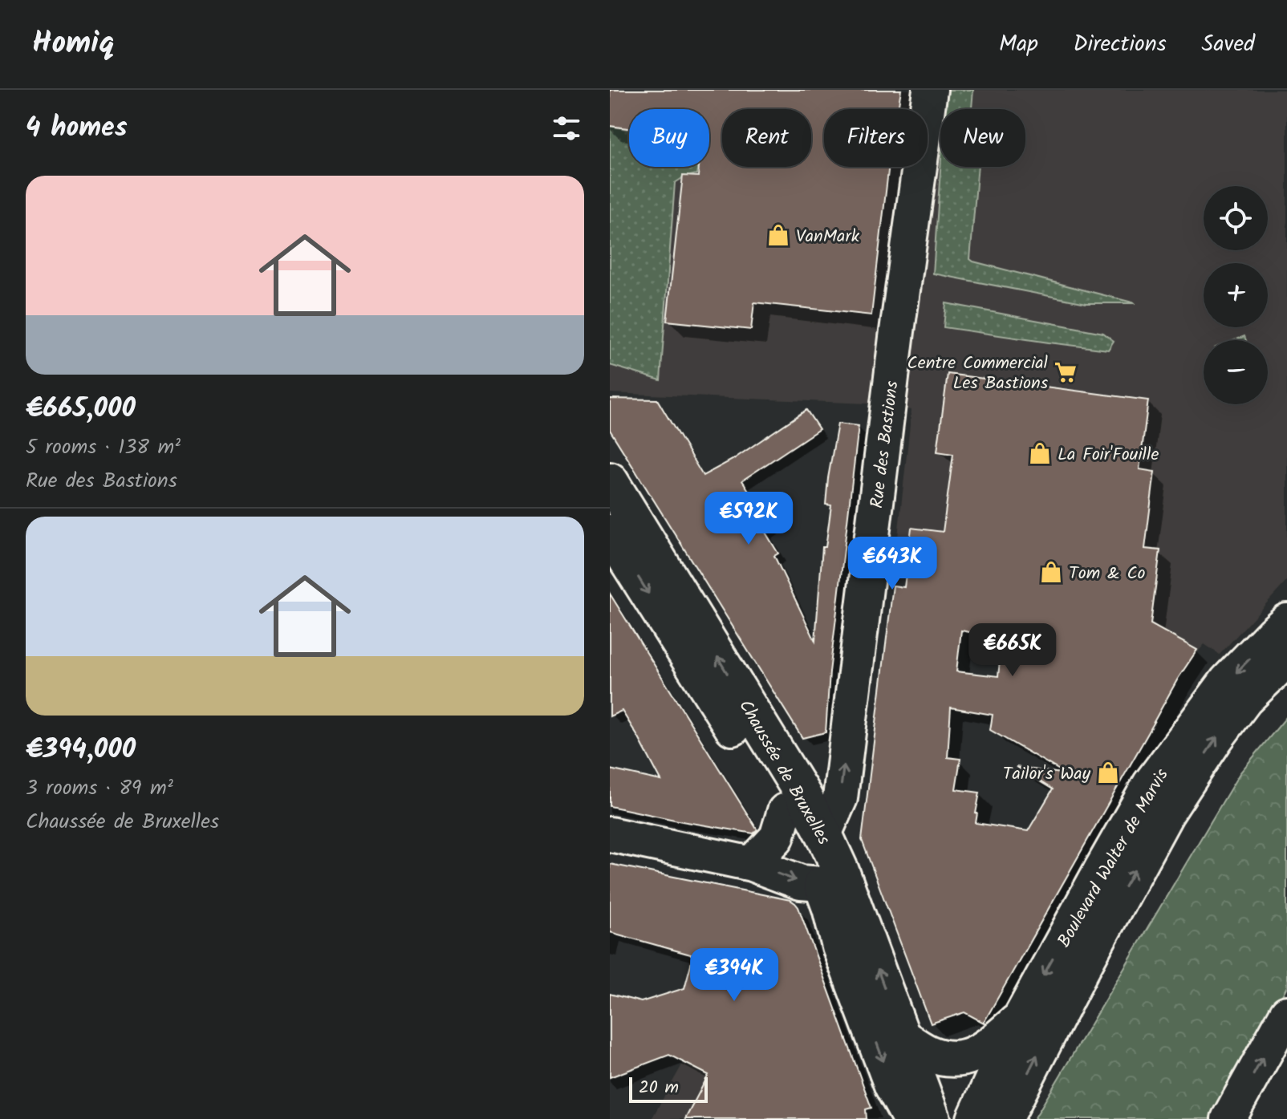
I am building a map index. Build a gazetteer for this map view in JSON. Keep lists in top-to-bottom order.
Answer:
{
  "streets": {
    "main road": ["Chaussée de Bruxelles", "Boulevard Walter de Marvis"],
    "street": ["Rue des Bastions"]
  },
  "crossings": [
    ["Rue des Bastions", "Chaussée de Bruxelles"]
  ],
  "one_way": ["Rue des Bastions"],
  "places": {
    "shop": [
      "VanMark",
      "La Foir'Fouille",
      "Tom & Co",
      "Tailor's Way"
    ],
    "supermarket": ["Centre Commercial Les Bastions"]
  },
  "scale_bar": "20 m",
  "page": {
    "header": "Homiq",
    "nav": ["Map", "Directions", "Saved"],
    "heading": "4 homes",
    "chip": [
      "Buy",
      "Rent",
      "Filters",
      "New"
    ],
    "list": [
      {
        "name": "€665,000",
        "note": "5 rooms · 138 m² · Rue des Bastions"
      },
      {
        "name": "€394,000",
        "note": "3 rooms · 89 m² · Chaussée de Bruxelles"
      }
    ],
    "map_buttons": ["+", "−"],
    "price": [
      "€592K",
      "€643K",
      "€665K",
      "€394K"
    ],
    "scale": "20 m"
  }
}
